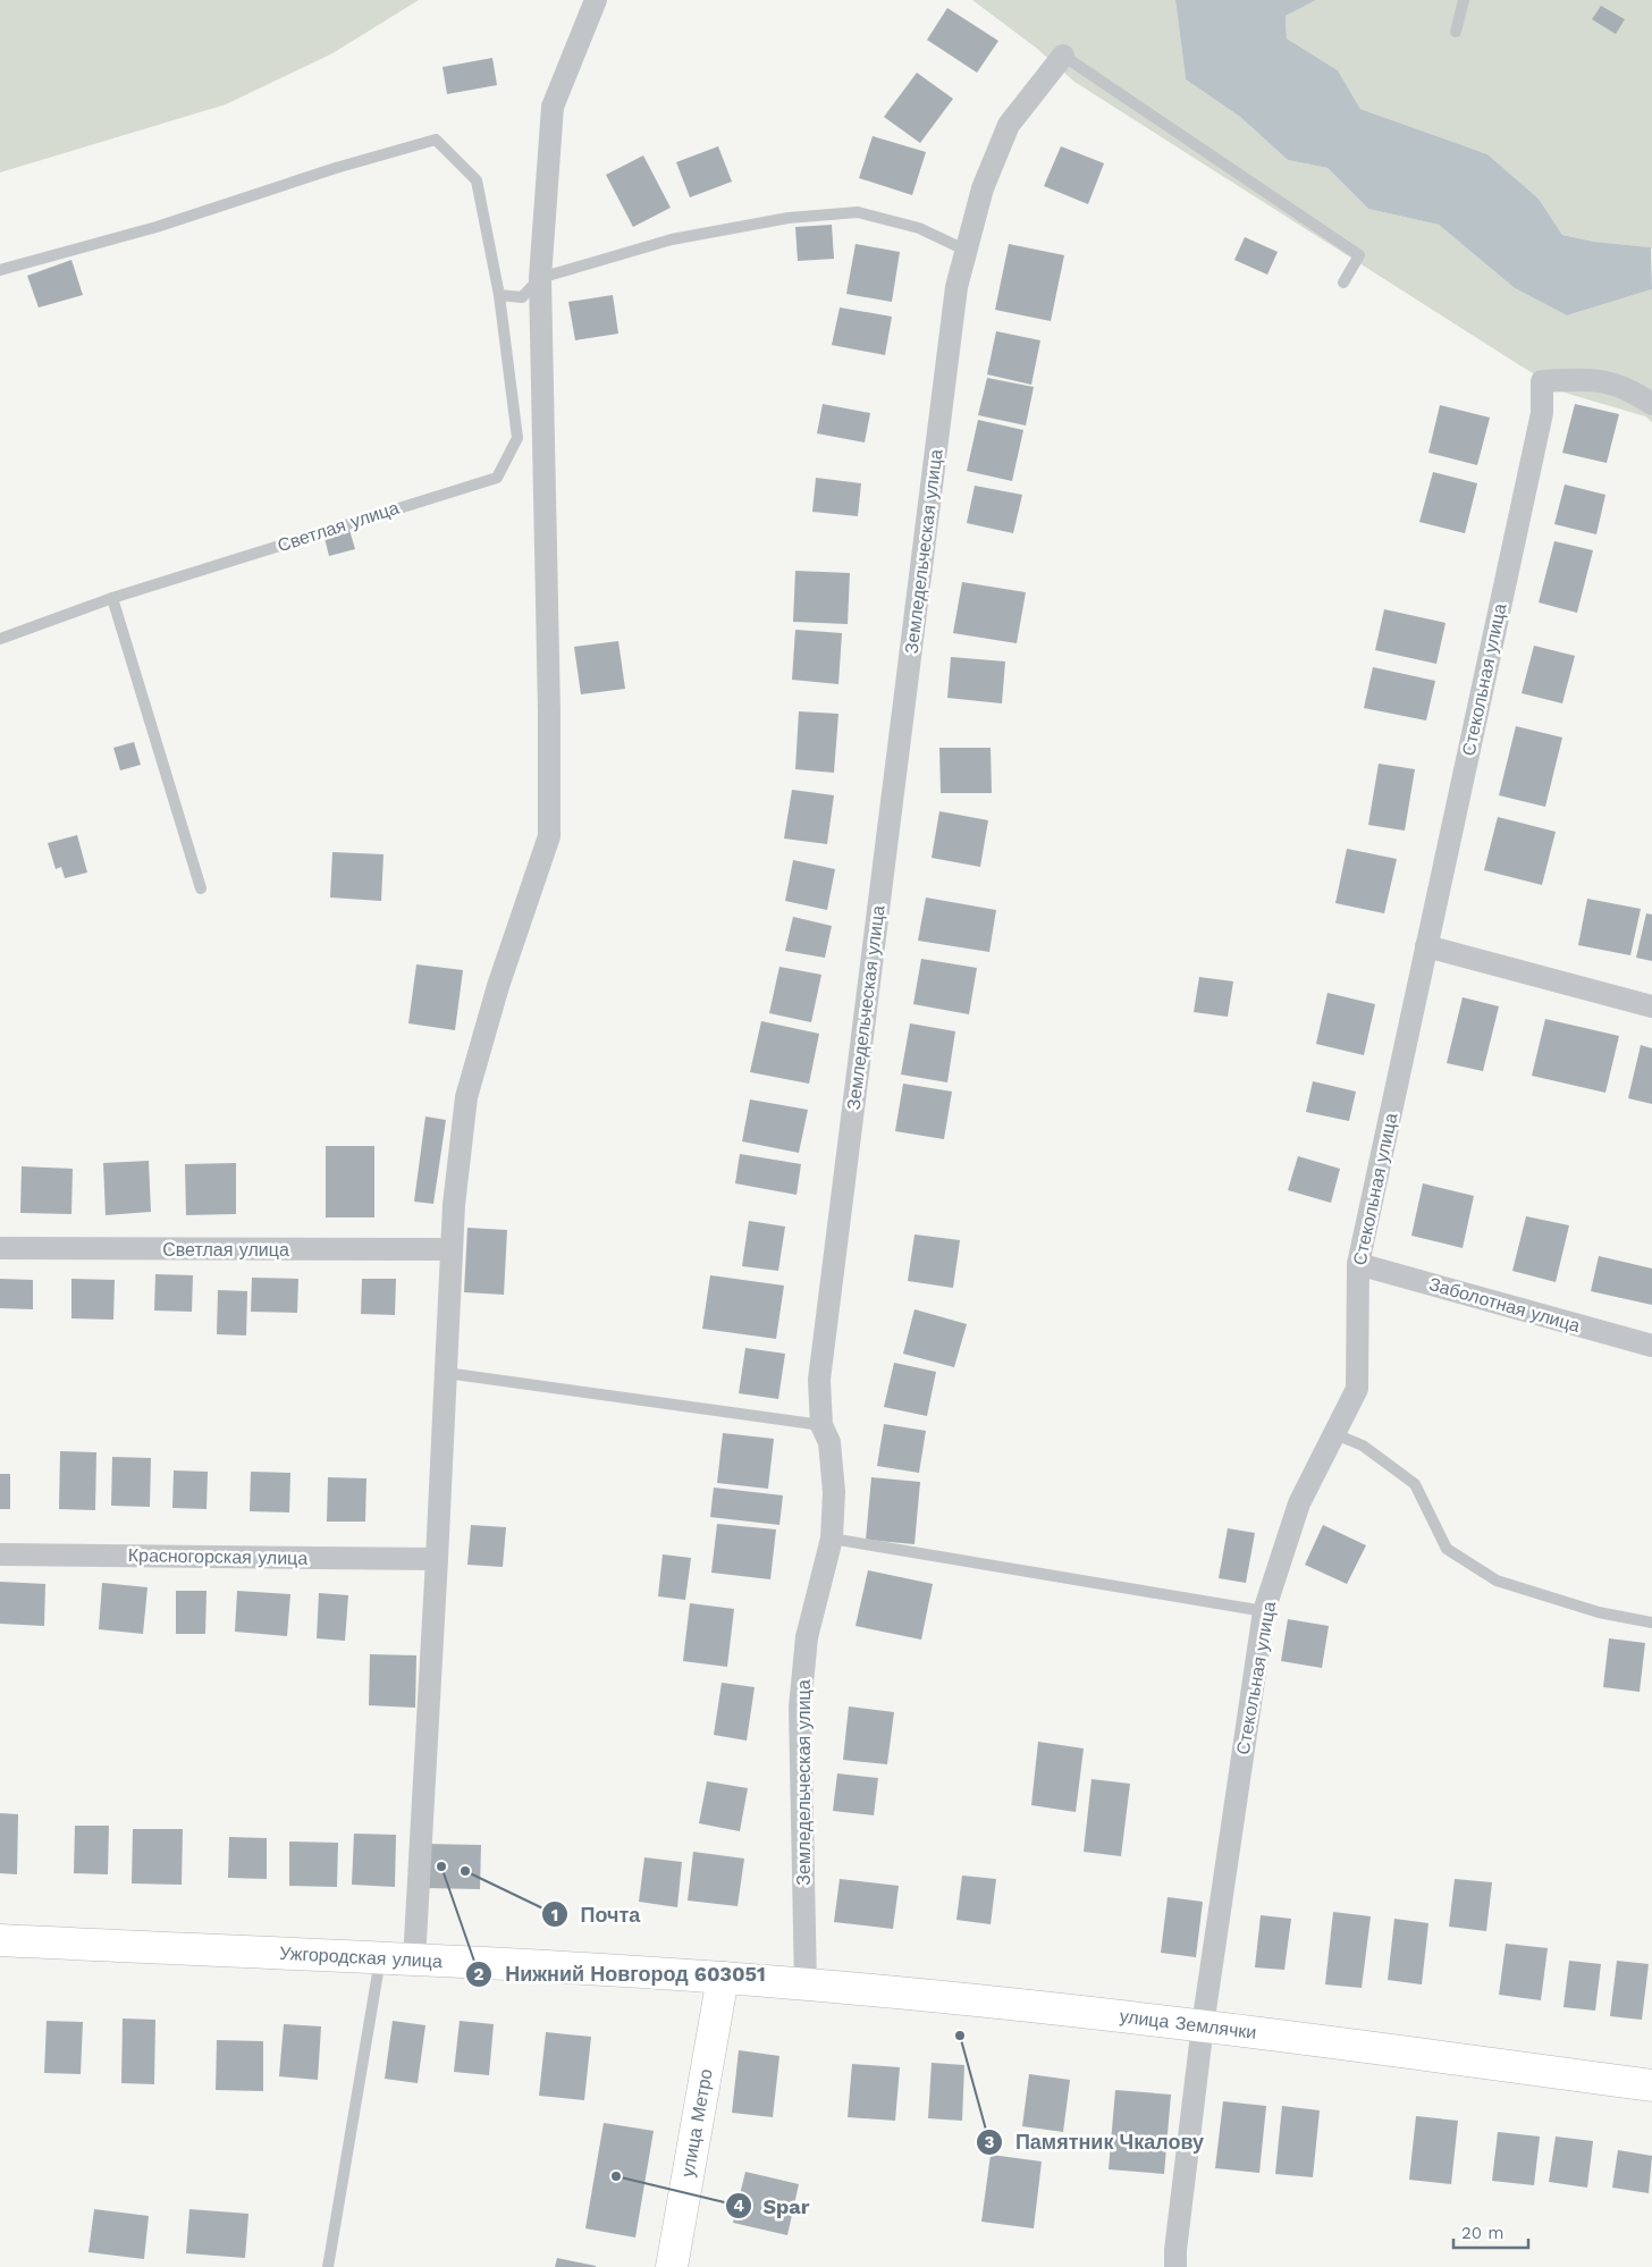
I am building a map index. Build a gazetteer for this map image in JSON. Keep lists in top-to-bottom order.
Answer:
{
  "streets": {
    "main road": ["Ужгородская улица", "улица Землячки", "улица Метро"],
    "street": [
      "Светлая улица",
      "Земледельческая улица",
      "Стекольная улица",
      "Заболотная улица",
      "Красногорская улица"
    ]
  },
  "crossings": [
    ["Земледельческая улица", "улица Землячки"],
    ["Стекольная улица", "Заболотная улица"],
    ["Стекольная улица", "улица Землячки"],
    ["Ужгородская улица", "улица Землячки"],
    ["Ужгородская улица", "улица Метро"],
    ["улица Землячки", "улица Метро"]
  ],
  "places": [
    "Нижний Новгород 603051",
    "Почта",
    "Памятник Чкалову",
    "Spar"
  ],
  "scale_bar": "20 m"
}
